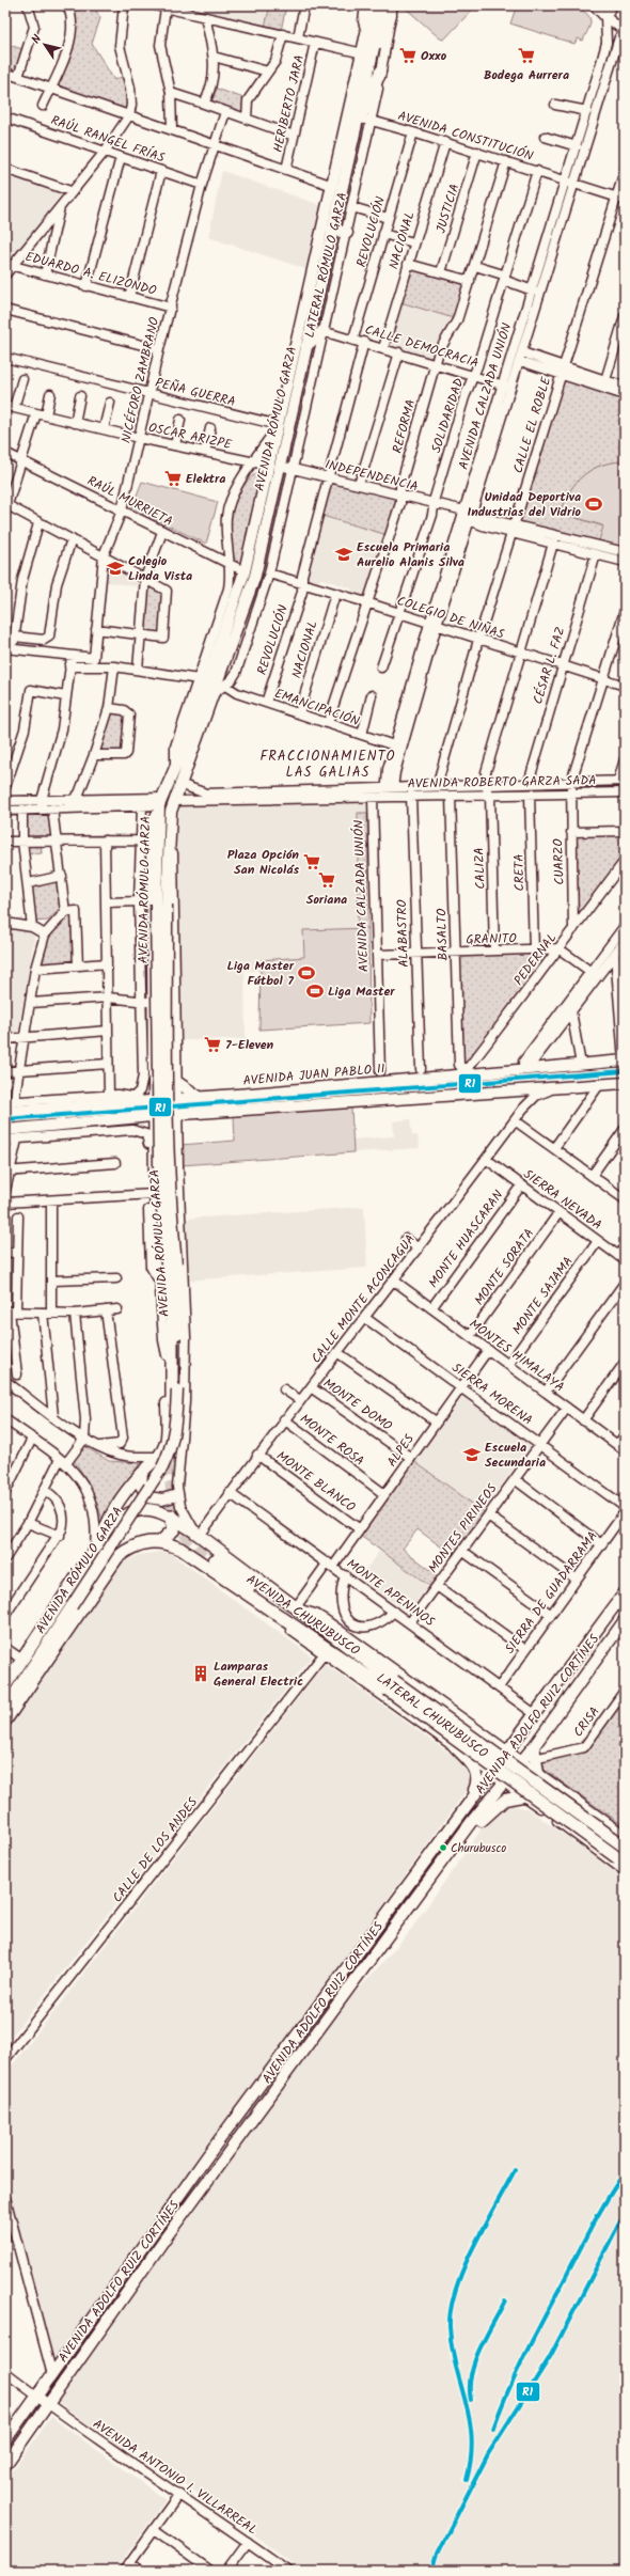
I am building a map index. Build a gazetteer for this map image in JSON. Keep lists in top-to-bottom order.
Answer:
{
  "streets": {
    "highway": ["AVENIDA CHURUBUSCO"],
    "main road": ["AVENIDA RÓMULO GARZA", "AVENIDA JUAN PABLO II", "AVENIDA ADOLFO RUIZ CORTÍNES"],
    "street": [
      "HERIBERTO JARA",
      "AVENIDA CONSTITUCIÓN",
      "RAÚL RANGEL FRÍAS",
      "JUSTICIA",
      "REVOLUCIÓN",
      "NACIONAL",
      "LATERAL RÓMULO GARZA",
      "EDUARDO A. ELIZONDO",
      "CALLE DEMOCRACIA",
      "NICÉFORO ZAMBRANO",
      "PEÑA GUERRA",
      "AVENIDA CALZADA UNIÓN",
      "SOLIDARIDAD",
      "CALLE EL ROBLE",
      "REFORMA",
      "OSCAR ARIZPE",
      "INDEPENDENCIA",
      "RAÚL MURRIETA",
      "COLEGIO DE NIÑAS",
      "CÉSAR L. FAZ",
      "EMANCIPACIÓN",
      "AVENIDA ROBERTO GARZA SADA",
      "CUARZO",
      "CALIZA",
      "CRETA",
      "ALABASTRO",
      "BASALTO",
      "GRANITO",
      "PEDERNAL",
      "SIERRA NEVADA",
      "MONTE HUASCARAN",
      "MONTE SORATA",
      "MONTE SAJAMA",
      "CALLE MONTE ACONCAGUA",
      "MONTES HIMALAYA",
      "SIERRA MORENA",
      "MONTE DOMO",
      "MONTE ROSA",
      "ALPES",
      "MONTE BLANCO",
      "MONTES PIRINEOS",
      "MONTE APENINOS",
      "SIERRA DE GUADARRAMA",
      "LATERAL CHURUBUSCO",
      "CRISA",
      "CALLE DE LOS ANDES",
      "AVENIDA ANTONIO I. VILLARREAL"
    ]
  },
  "crossings": [
    ["AVENIDA CONSTITUCIÓN", "JUSTICIA"],
    ["AVENIDA CONSTITUCIÓN", "REVOLUCIÓN"],
    ["AVENIDA CONSTITUCIÓN", "NACIONAL"],
    ["AVENIDA CONSTITUCIÓN", "LATERAL RÓMULO GARZA"],
    ["AVENIDA CONSTITUCIÓN", "AVENIDA CALZADA UNIÓN"],
    ["AVENIDA CONSTITUCIÓN", "SOLIDARIDAD"],
    ["AVENIDA CONSTITUCIÓN", "AVENIDA RÓMULO GARZA"],
    ["AVENIDA CONSTITUCIÓN", "CALLE EL ROBLE"],
    ["RAÚL RANGEL FRÍAS", "NICÉFORO ZAMBRANO"],
    ["REVOLUCIÓN", "CALLE DEMOCRACIA"],
    ["REVOLUCIÓN", "INDEPENDENCIA"],
    ["REVOLUCIÓN", "COLEGIO DE NIÑAS"],
    ["REVOLUCIÓN", "EMANCIPACIÓN"],
    ["NACIONAL", "CALLE DEMOCRACIA"],
    ["NACIONAL", "COLEGIO DE NIÑAS"],
    ["NACIONAL", "EMANCIPACIÓN"],
    ["LATERAL RÓMULO GARZA", "CALLE DEMOCRACIA"],
    ["LATERAL RÓMULO GARZA", "AVENIDA RÓMULO GARZA"],
    ["LATERAL RÓMULO GARZA", "INDEPENDENCIA"],
    ["LATERAL RÓMULO GARZA", "COLEGIO DE NIÑAS"],
    ["LATERAL RÓMULO GARZA", "EMANCIPACIÓN"],
    ["EDUARDO A. ELIZONDO", "NICÉFORO ZAMBRANO"],
    ["CALLE DEMOCRACIA", "AVENIDA CALZADA UNIÓN"],
    ["CALLE DEMOCRACIA", "SOLIDARIDAD"],
    ["CALLE DEMOCRACIA", "REFORMA"],
    ["NICÉFORO ZAMBRANO", "PEÑA GUERRA"],
    ["NICÉFORO ZAMBRANO", "OSCAR ARIZPE"],
    ["NICÉFORO ZAMBRANO", "RAÚL MURRIETA"],
    ["PEÑA GUERRA", "AVENIDA RÓMULO GARZA"],
    ["AVENIDA CALZADA UNIÓN", "INDEPENDENCIA"],
    ["AVENIDA CALZADA UNIÓN", "COLEGIO DE NIÑAS"],
    ["AVENIDA CALZADA UNIÓN", "EMANCIPACIÓN"],
    ["AVENIDA CALZADA UNIÓN", "AVENIDA ROBERTO GARZA SADA"],
    ["AVENIDA CALZADA UNIÓN", "GRANITO"],
    ["SOLIDARIDAD", "INDEPENDENCIA"],
    ["SOLIDARIDAD", "COLEGIO DE NIÑAS"],
    ["AVENIDA RÓMULO GARZA", "OSCAR ARIZPE"],
    ["AVENIDA RÓMULO GARZA", "INDEPENDENCIA"],
    ["AVENIDA RÓMULO GARZA", "RAÚL MURRIETA"],
    ["AVENIDA RÓMULO GARZA", "AVENIDA ROBERTO GARZA SADA"],
    ["AVENIDA RÓMULO GARZA", "AVENIDA JUAN PABLO II"],
    ["AVENIDA RÓMULO GARZA", "CALLE MONTE ACONCAGUA"],
    ["AVENIDA RÓMULO GARZA", "AVENIDA CHURUBUSCO"],
    ["CALLE EL ROBLE", "INDEPENDENCIA"],
    ["CALLE EL ROBLE", "COLEGIO DE NIÑAS"],
    ["CALLE EL ROBLE", "AVENIDA ROBERTO GARZA SADA"],
    ["REFORMA", "INDEPENDENCIA"],
    ["REFORMA", "COLEGIO DE NIÑAS"],
    ["OSCAR ARIZPE", "INDEPENDENCIA"],
    ["COLEGIO DE NIÑAS", "CÉSAR L. FAZ"],
    ["COLEGIO DE NIÑAS", "CUARZO"],
    ["CÉSAR L. FAZ", "AVENIDA ROBERTO GARZA SADA"],
    ["AVENIDA ROBERTO GARZA SADA", "CUARZO"],
    ["AVENIDA ROBERTO GARZA SADA", "CALIZA"],
    ["AVENIDA ROBERTO GARZA SADA", "CRETA"],
    ["AVENIDA ROBERTO GARZA SADA", "ALABASTRO"],
    ["AVENIDA ROBERTO GARZA SADA", "BASALTO"],
    ["CUARZO", "PEDERNAL"],
    ["CALIZA", "GRANITO"],
    ["CRETA", "GRANITO"],
    ["ALABASTRO", "GRANITO"],
    ["BASALTO", "GRANITO"],
    ["BASALTO", "PEDERNAL"],
    ["GRANITO", "PEDERNAL"],
    ["SIERRA NEVADA", "MONTE HUASCARAN"],
    ["SIERRA NEVADA", "MONTE SORATA"],
    ["SIERRA NEVADA", "MONTE SAJAMA"],
    ["SIERRA NEVADA", "CALLE MONTE ACONCAGUA"],
    ["MONTE HUASCARAN", "MONTES HIMALAYA"],
    ["MONTE SORATA", "MONTES HIMALAYA"],
    ["MONTE SAJAMA", "MONTES HIMALAYA"],
    ["CALLE MONTE ACONCAGUA", "MONTES HIMALAYA"],
    ["CALLE MONTE ACONCAGUA", "SIERRA MORENA"],
    ["CALLE MONTE ACONCAGUA", "MONTE DOMO"],
    ["CALLE MONTE ACONCAGUA", "MONTE ROSA"],
    ["CALLE MONTE ACONCAGUA", "MONTE BLANCO"],
    ["CALLE MONTE ACONCAGUA", "MONTE APENINOS"],
    ["CALLE MONTE ACONCAGUA", "AVENIDA CHURUBUSCO"],
    ["MONTES HIMALAYA", "ALPES"],
    ["MONTES HIMALAYA", "MONTES PIRINEOS"],
    ["SIERRA MORENA", "ALPES"],
    ["SIERRA MORENA", "MONTES PIRINEOS"],
    ["MONTE DOMO", "ALPES"],
    ["MONTE ROSA", "ALPES"],
    ["ALPES", "MONTE BLANCO"],
    ["ALPES", "MONTE APENINOS"],
    ["ALPES", "AVENIDA CHURUBUSCO"],
    ["ALPES", "LATERAL CHURUBUSCO"],
    ["MONTES PIRINEOS", "MONTE APENINOS"],
    ["MONTE APENINOS", "SIERRA DE GUADARRAMA"],
    ["MONTE APENINOS", "AVENIDA ADOLFO RUIZ CORTÍNES"],
    ["AVENIDA CHURUBUSCO", "LATERAL CHURUBUSCO"],
    ["AVENIDA CHURUBUSCO", "CALLE DE LOS ANDES"],
    ["AVENIDA ADOLFO RUIZ CORTÍNES", "LATERAL CHURUBUSCO"],
    ["AVENIDA ADOLFO RUIZ CORTÍNES", "AVENIDA ANTONIO I. VILLARREAL"],
    ["LATERAL CHURUBUSCO", "CALLE DE LOS ANDES"]
  ],
  "districts": ["FRACCIONAMIENTO LAS GALIAS"],
  "places": {
    "supermarket": [
      "Oxxo",
      "Bodega Aurrera",
      "Elektra",
      "Plaza Opción San Nicolás",
      "Soriana",
      "7-Eleven"
    ],
    "sports": ["Unidad Deportiva Industrias del Vidrio", "Liga Master Fútbol 7", "Liga Master"],
    "school or university": ["Escuela Primaria Aurelio Alanis Silva", "Colegio Linda Vista", "Escuela Secundaria"],
    "building": ["Lamparas General Electric"],
    "other": ["Churubusco"]
  },
  "lines": ["transit line R1"],
  "north": "top left"
}
